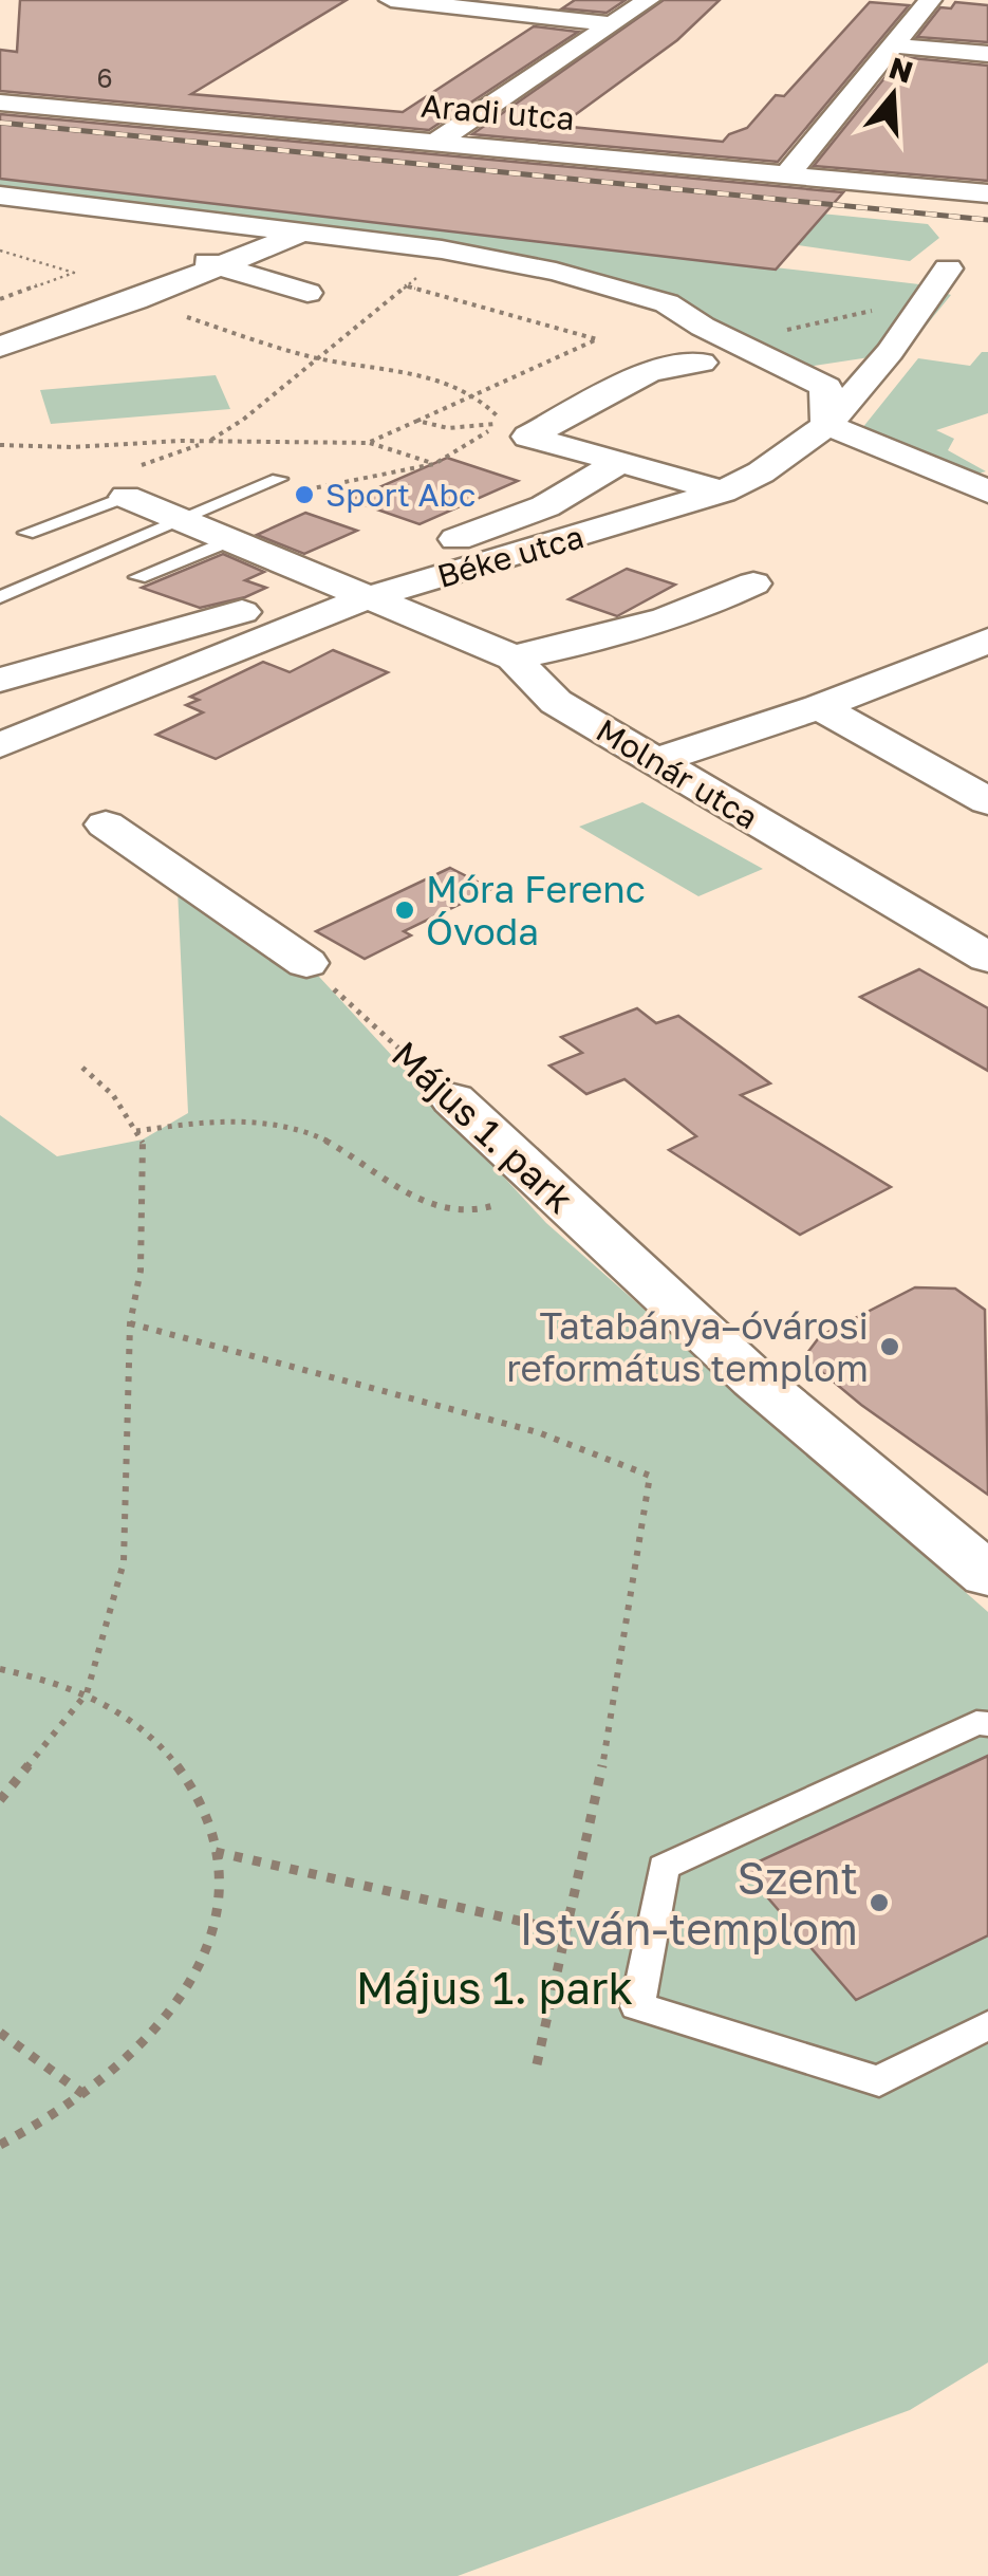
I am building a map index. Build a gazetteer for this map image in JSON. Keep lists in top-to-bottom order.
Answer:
{
  "streets": {
    "street": [
      "Aradi utca",
      "Béke utca",
      "Molnár utca",
      "Május 1. park"
    ]
  },
  "crossings": [
    ["Béke utca", "Molnár utca"]
  ],
  "parks": ["Május 1. park"],
  "places": [
    "Sport Abc",
    "Móra Ferenc Óvoda",
    "Tatabánya–óvárosi református templom",
    "Szent István-templom"
  ],
  "house_numbers": ["6"],
  "north": "top"
}
